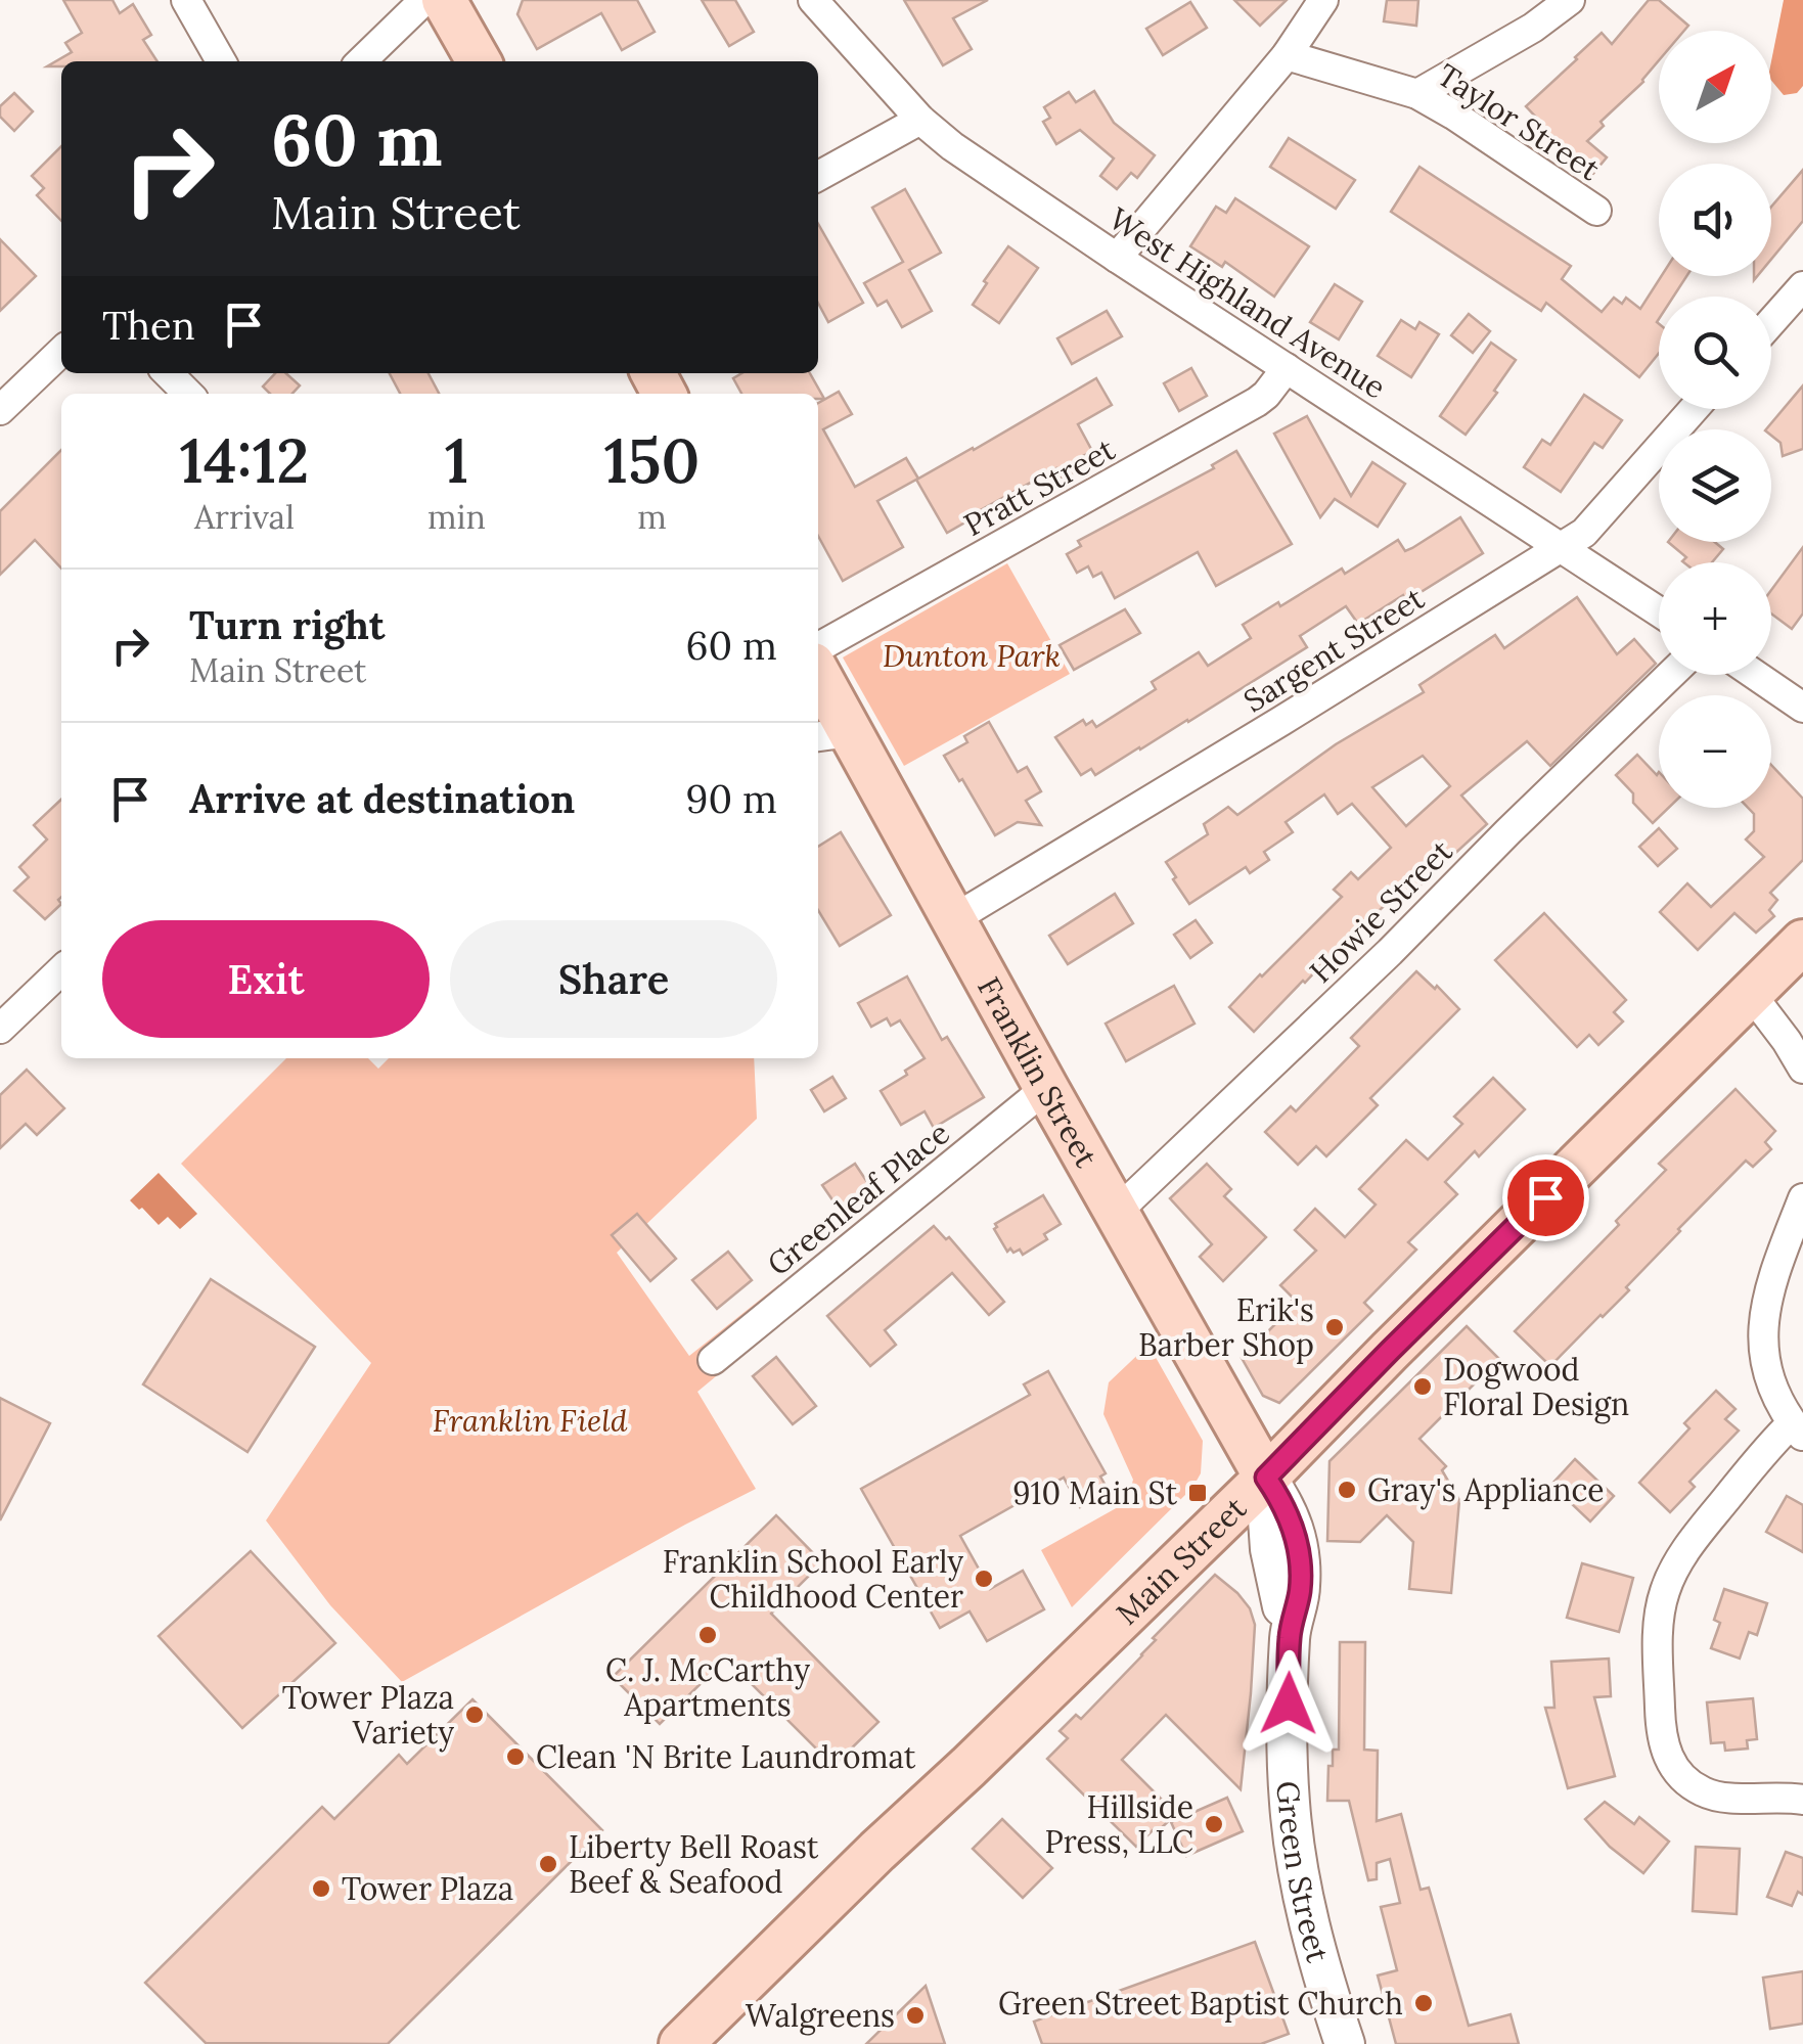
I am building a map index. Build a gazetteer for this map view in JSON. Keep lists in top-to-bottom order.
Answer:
{
  "streets": {
    "main road": ["Franklin Street", "Main Street"],
    "street": [
      "Taylor Street",
      "West Highland Avenue",
      "Pratt Street",
      "Sargent Street",
      "Howie Street",
      "Greenleaf Place",
      "Green Street"
    ]
  },
  "crossings": [
    ["West Highland Avenue", "Pratt Street"],
    ["West Highland Avenue", "Sargent Street"],
    ["Sargent Street", "Franklin Street"],
    ["Howie Street", "Franklin Street"],
    ["Franklin Street", "Greenleaf Place"],
    ["Franklin Street", "Main Street"],
    ["Franklin Street", "Green Street"],
    ["Main Street", "Green Street"]
  ],
  "parks": ["Dunton Park", "Franklin Field"],
  "places": {
    "other": [
      "Erik's Barber Shop",
      "Dogwood Floral Design",
      "Gray's Appliance",
      "Franklin School Early Childhood Center",
      "C. J. McCarthy Apartments",
      "Tower Plaza Variety",
      "Clean 'N Brite Laundromat",
      "Hillside Press, LLC",
      "Liberty Bell Roast Beef & Seafood",
      "Tower Plaza",
      "Green Street Baptist Church",
      "Walgreens"
    ],
    "transit": ["910 Main St"]
  },
  "north": "top right",
  "page": {
    "map_buttons": ["+", "−"],
    "turn": ["60 m", "Main Street"],
    "then": "Then",
    "eta": [
      "14:12",
      "Arrival",
      "1",
      "min",
      "150",
      "m"
    ],
    "list": [
      {
        "name": "Turn right",
        "note": "Main Street",
        "value": "60 m"
      },
      {
        "name": "Arrive at destination",
        "value": "90 m"
      }
    ],
    "buttons": ["Exit", "Share"]
  }
}
